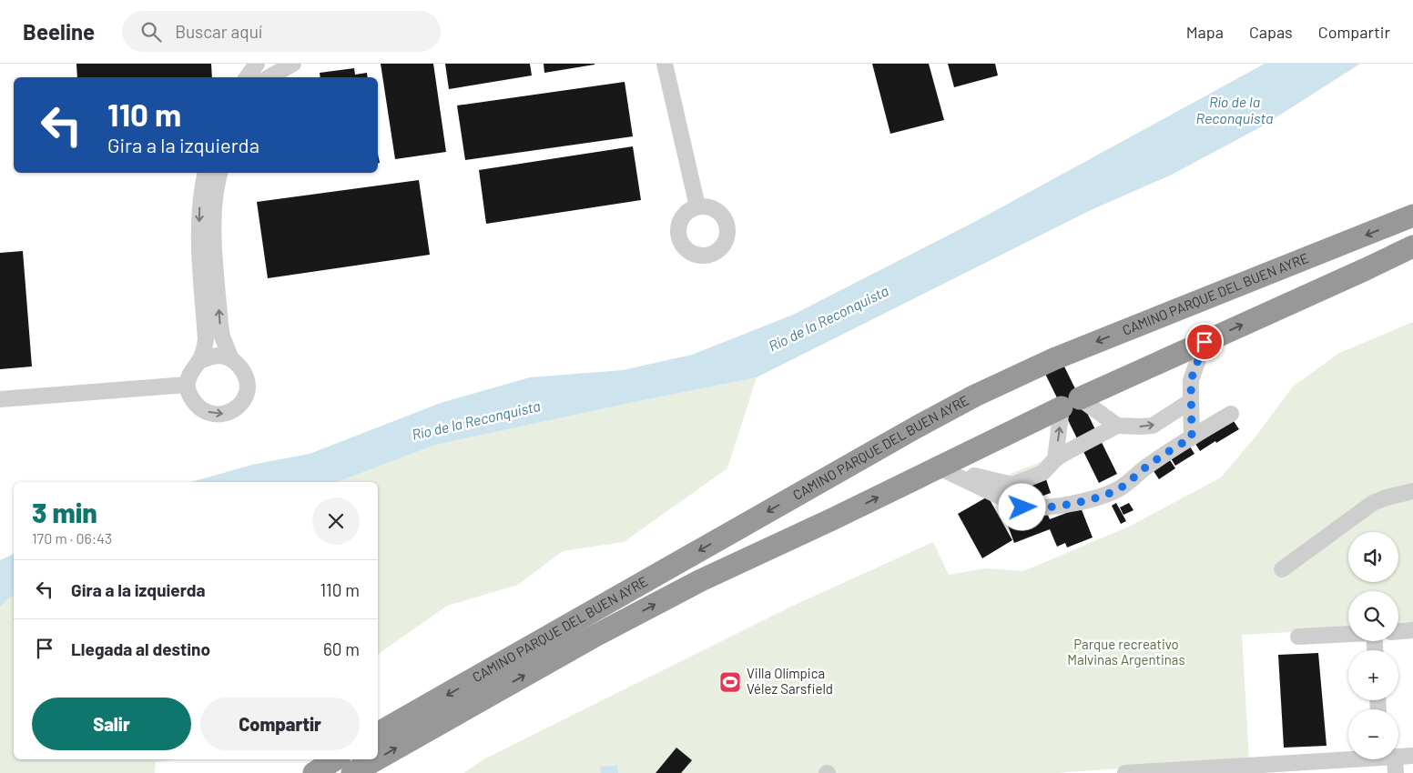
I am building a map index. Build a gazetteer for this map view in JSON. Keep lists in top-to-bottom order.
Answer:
{
  "streets": {
    "highway": ["CAMINO PARQUE DEL BUEN AYRE"]
  },
  "water": ["Río de la Reconquista"],
  "parks": ["Parque recreativo Malvinas Argentinas"],
  "places": {
    "sports": ["Villa Olímpica Vélez Sarsfield"]
  },
  "page": {
    "header": "Beeline",
    "search": "Buscar aquí",
    "nav": ["Mapa", "Capas", "Compartir"],
    "turn": ["110 m", "Gira a la izquierda"],
    "heading": ["3 min", "170 m · 06:43"],
    "map_buttons": ["+", "−"],
    "list": [
      {
        "name": "Gira a la izquierda",
        "value": "110 m"
      },
      {
        "name": "Llegada al destino",
        "value": "60 m"
      }
    ],
    "buttons": ["Salir", "Compartir"]
  }
}
